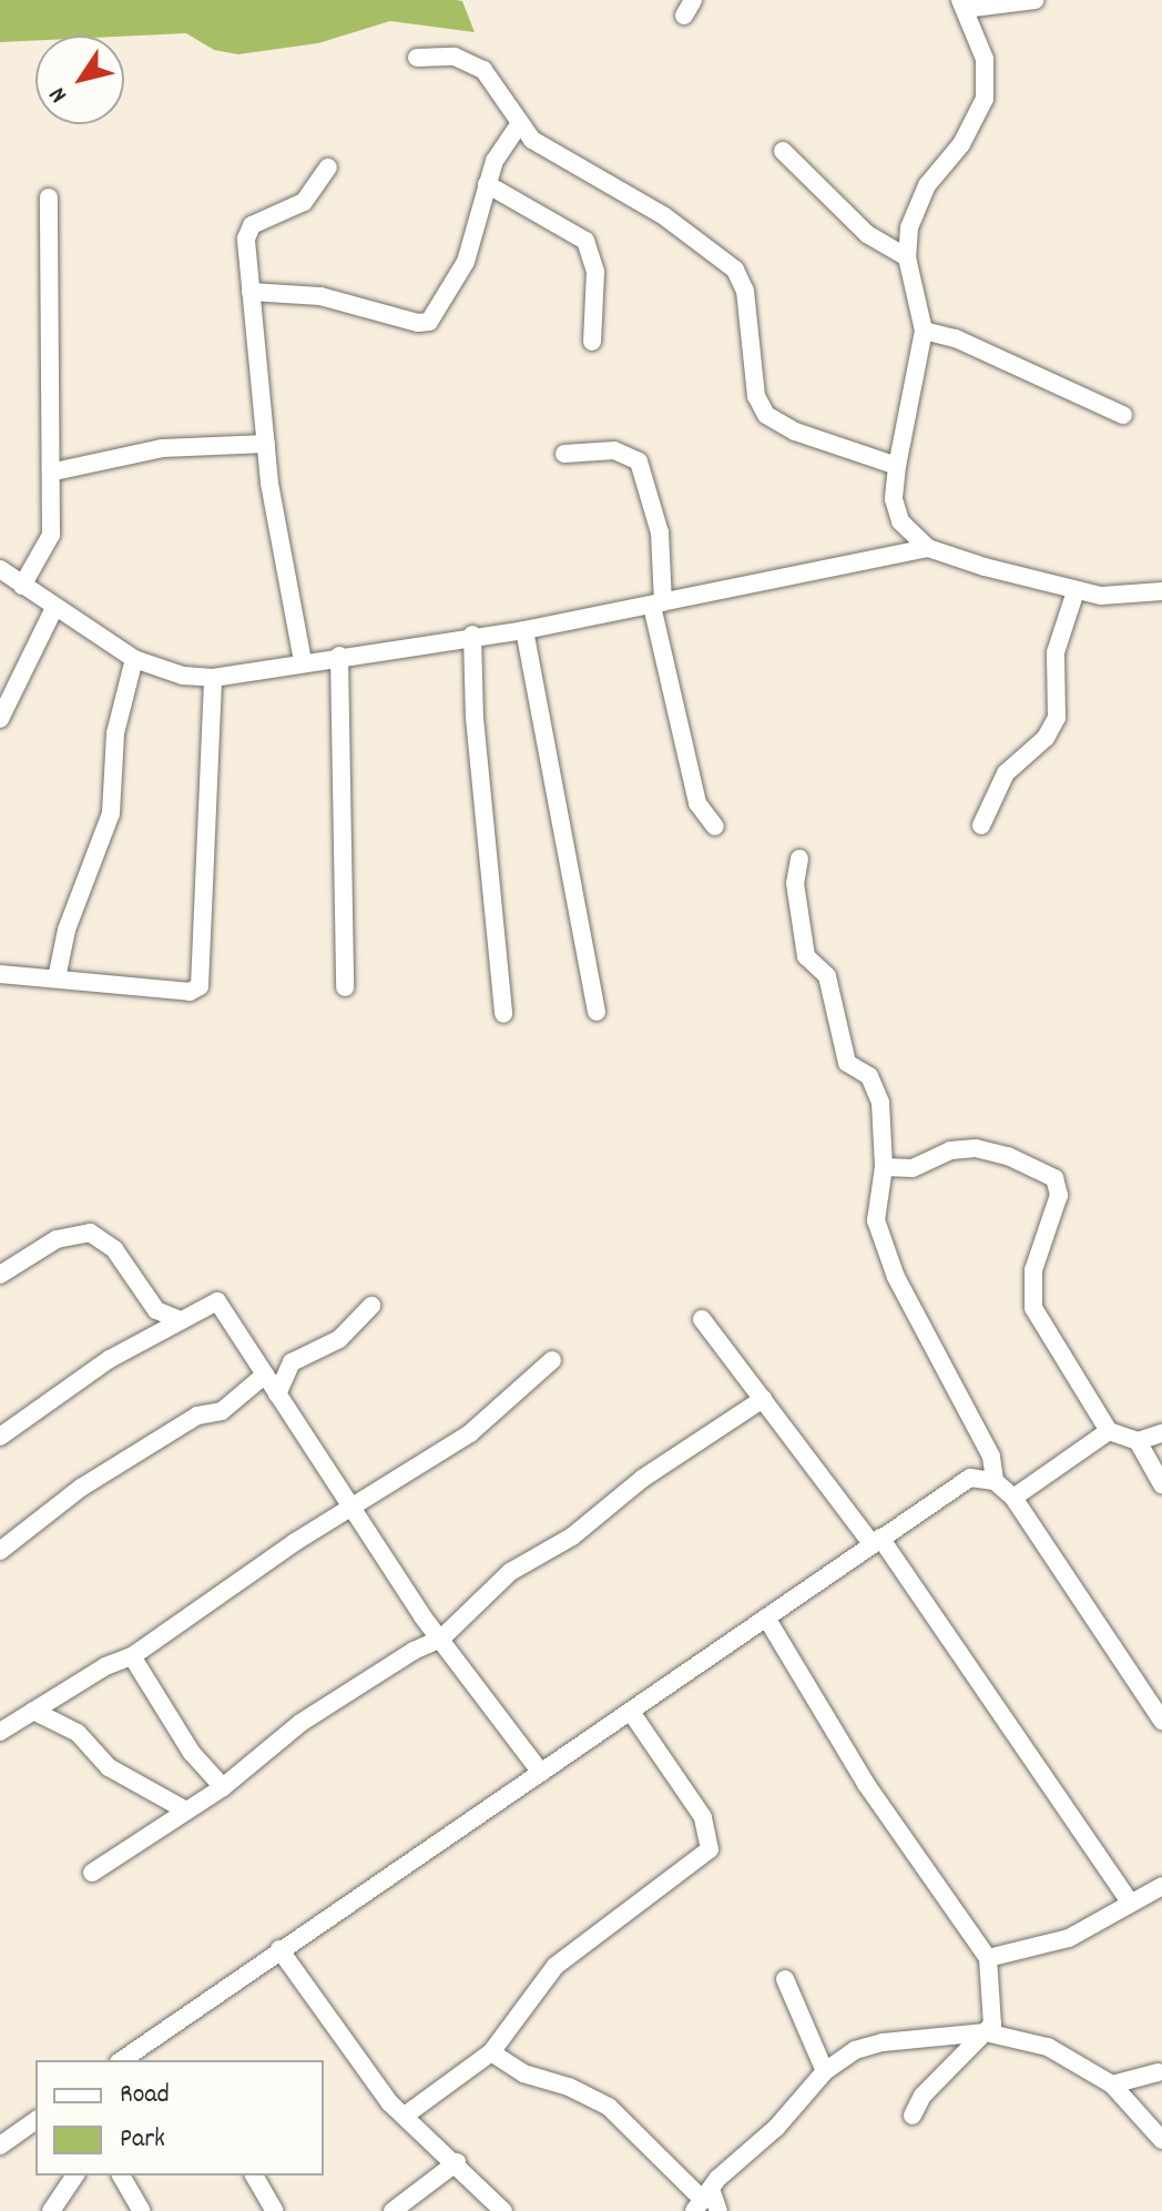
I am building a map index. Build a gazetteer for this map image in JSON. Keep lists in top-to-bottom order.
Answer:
{
  "legend": ["Road", "Park"],
  "north": "bottom left"
}
